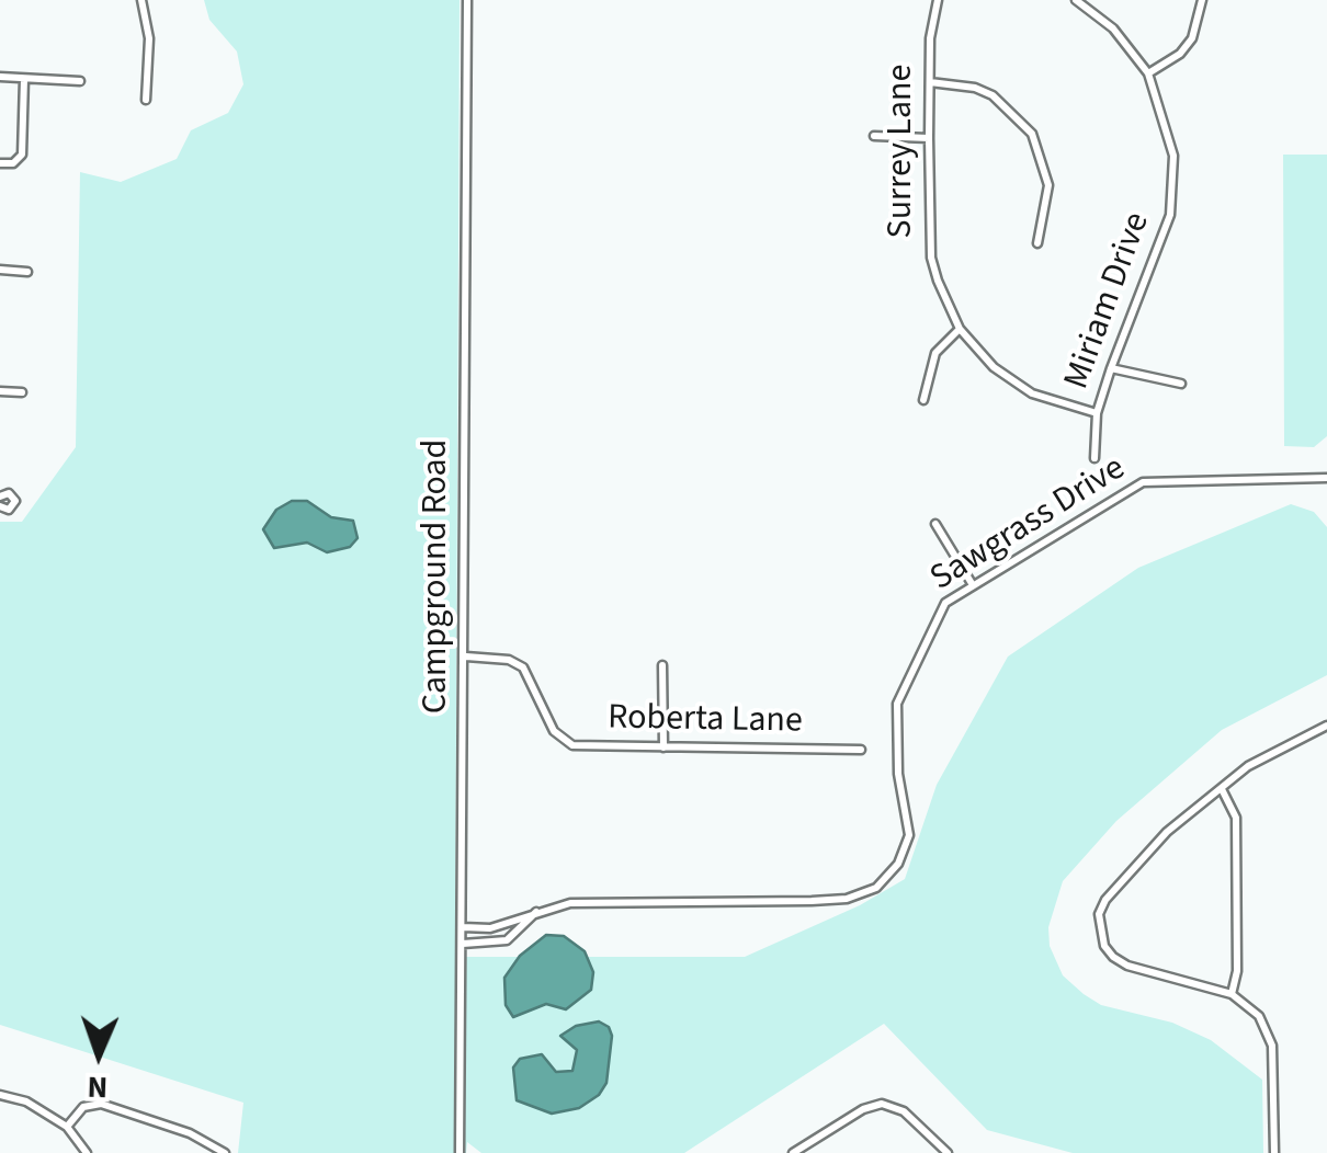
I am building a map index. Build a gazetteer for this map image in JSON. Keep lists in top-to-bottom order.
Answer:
{
  "streets": {
    "street": [
      "Surrey Lane",
      "Miriam Drive",
      "Sawgrass Drive",
      "Campground Road",
      "Roberta Lane"
    ]
  },
  "crossings": [
    ["Surrey Lane", "Miriam Drive"],
    ["Sawgrass Drive", "Campground Road"],
    ["Campground Road", "Roberta Lane"]
  ],
  "north": "bottom"
}
